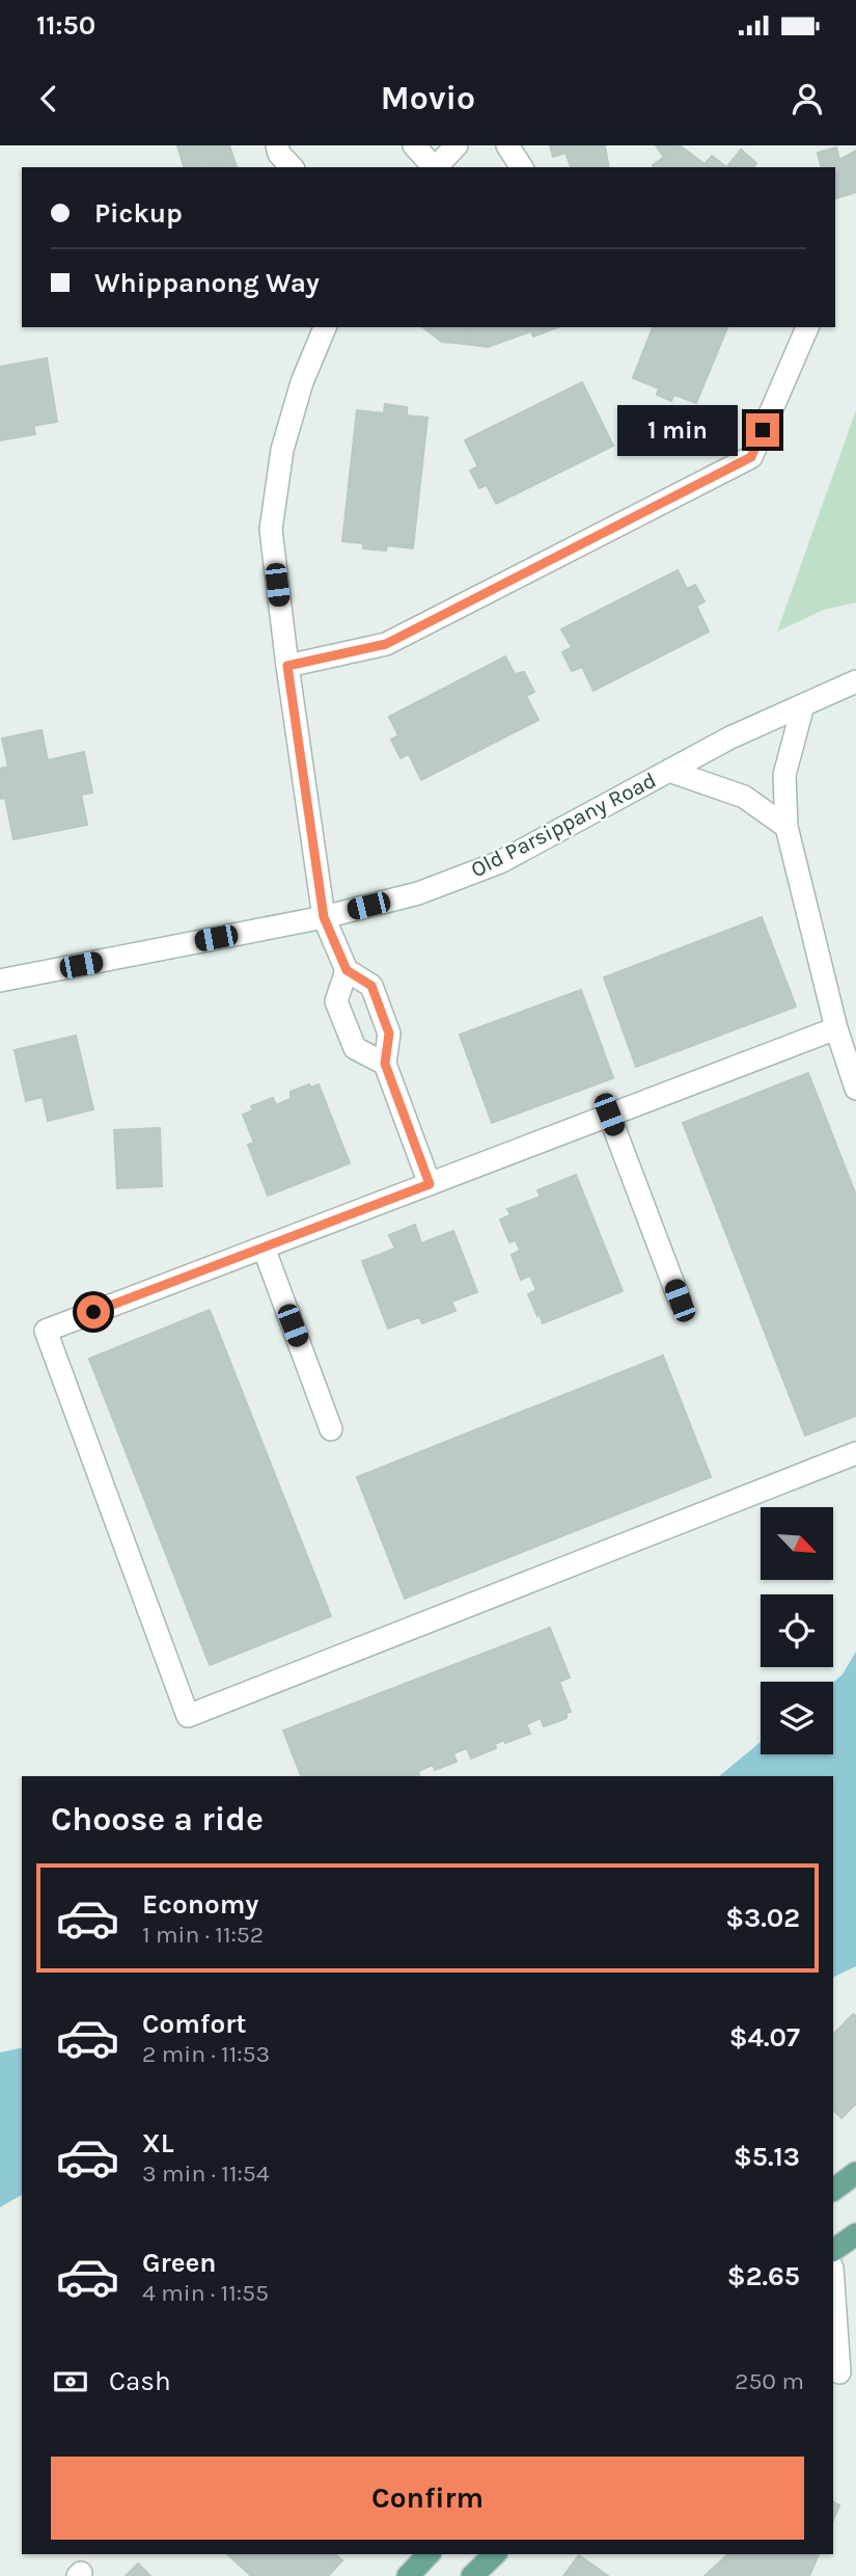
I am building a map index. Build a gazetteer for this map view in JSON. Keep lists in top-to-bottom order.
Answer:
{
  "streets": {
    "main road": ["Old Parsippany Road"]
  },
  "north": "bottom right",
  "page": {
    "status": "11:50",
    "header": "Movio",
    "banner": ["Pickup", "Whippanong Way"],
    "bubble": "1 min",
    "heading": "Choose a ride",
    "list": [
      {
        "name": "Economy",
        "note": "1 min · 11:52",
        "value": "$3.02"
      },
      {
        "name": "Comfort",
        "note": "2 min · 11:53",
        "value": "$4.07"
      },
      {
        "name": "XL",
        "note": "3 min · 11:54",
        "value": "$5.13"
      },
      {
        "name": "Green",
        "note": "4 min · 11:55",
        "value": "$2.65"
      }
    ],
    "pay": ["Cash", "250 m"],
    "buttons": "Confirm"
  }
}
